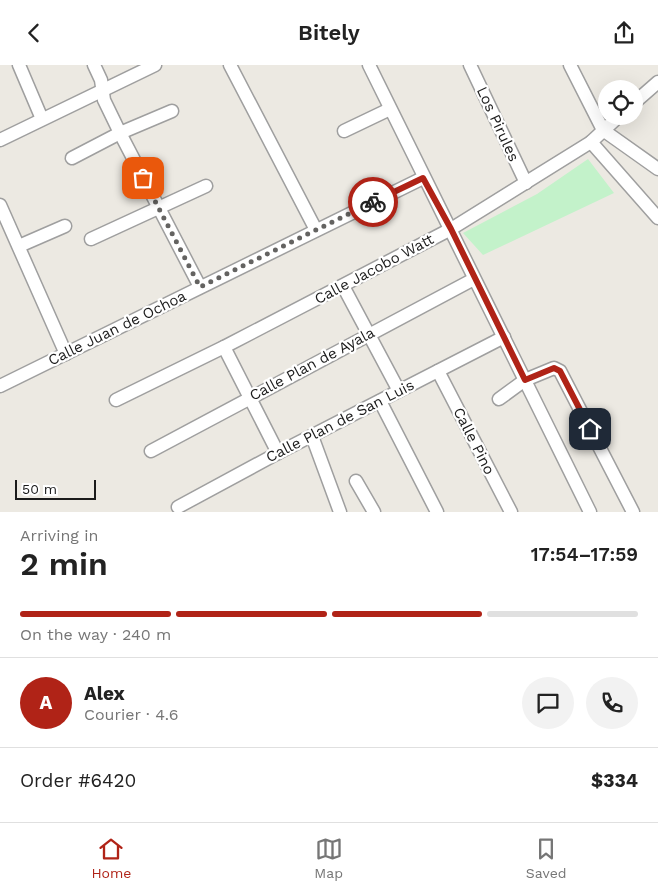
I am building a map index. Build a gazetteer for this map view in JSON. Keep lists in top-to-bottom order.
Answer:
{
  "streets": {
    "street": [
      "Los Pirules",
      "Calle Jacobo Watt",
      "Calle Juan de Ochoa",
      "Calle Plan de Ayala",
      "Calle Plan de San Luis",
      "Calle Pino"
    ]
  },
  "crossings": [
    ["Los Pirules", "Calle Jacobo Watt"],
    ["Calle Plan de San Luis", "Calle Pino"]
  ],
  "scale_bar": "50 m",
  "page": {
    "header": "Bitely",
    "scale": "50 m",
    "heading": ["2 min", "Arriving in", "17:54–17:59"],
    "panel": [
      "Alex",
      "Courier · 4.6",
      "Order #6420",
      "$334"
    ],
    "bar": "On the way · 240 m",
    "round": "A",
    "tabs": ["Home", "Map", "Saved"]
  }
}
